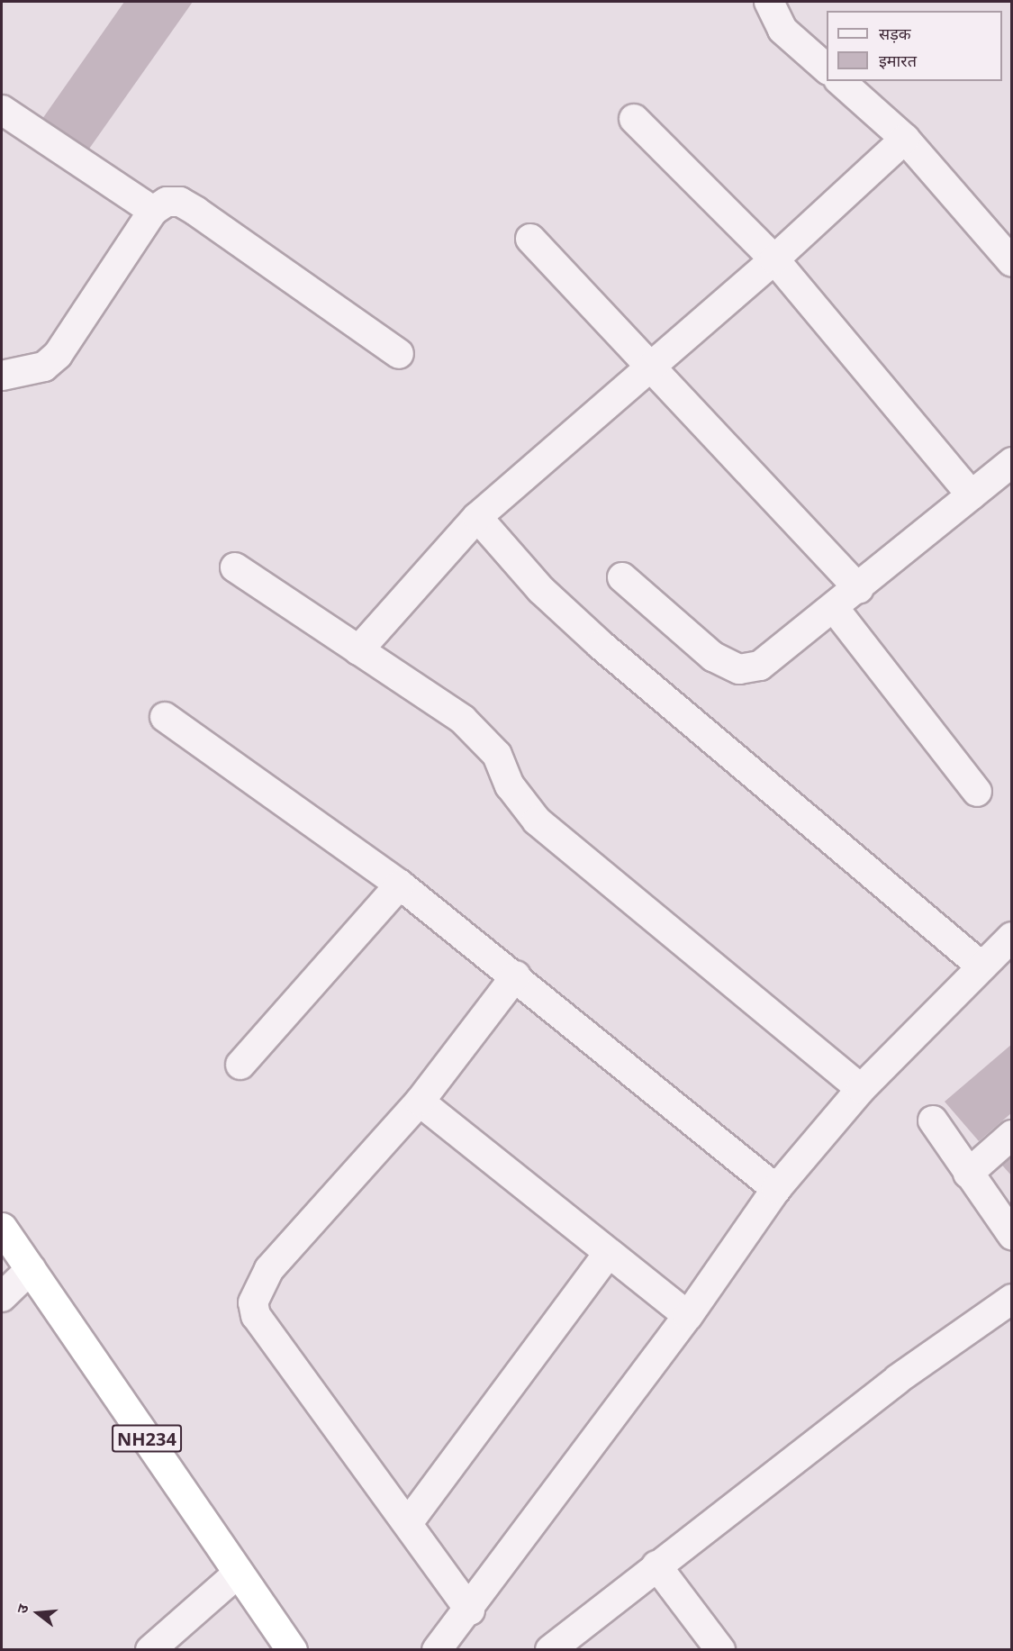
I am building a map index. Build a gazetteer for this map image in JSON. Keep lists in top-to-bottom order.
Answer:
{
  "streets": {
    "highway": ["NH234"]
  },
  "legend": ["सड़क", "इमारत"],
  "north": "left"
}
